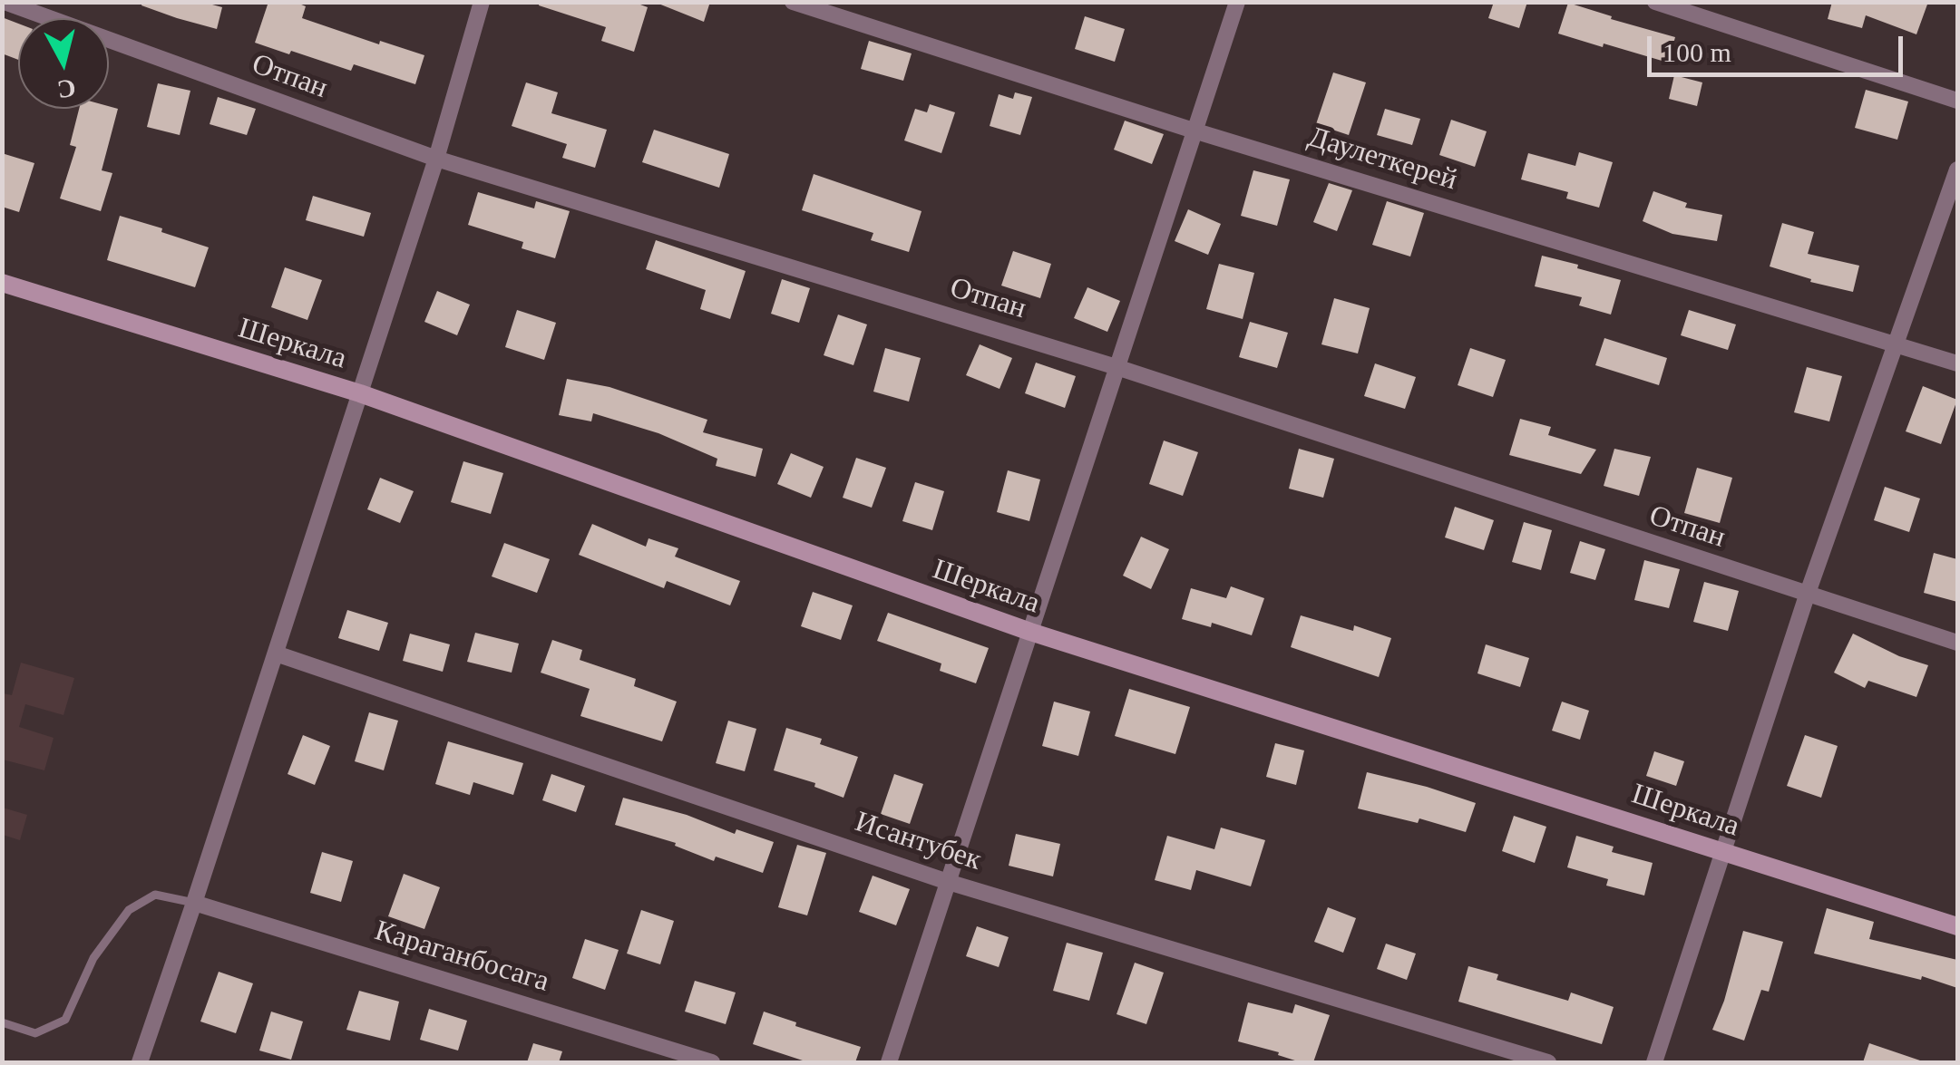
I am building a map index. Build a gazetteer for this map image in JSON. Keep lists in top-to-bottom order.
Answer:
{
  "streets": {
    "street": [
      "Отпан",
      "Даулеткерей",
      "Шеркала",
      "Исантубек",
      "Караганбосага"
    ]
  },
  "scale_bar": "100 m",
  "north": "bottom"
}
